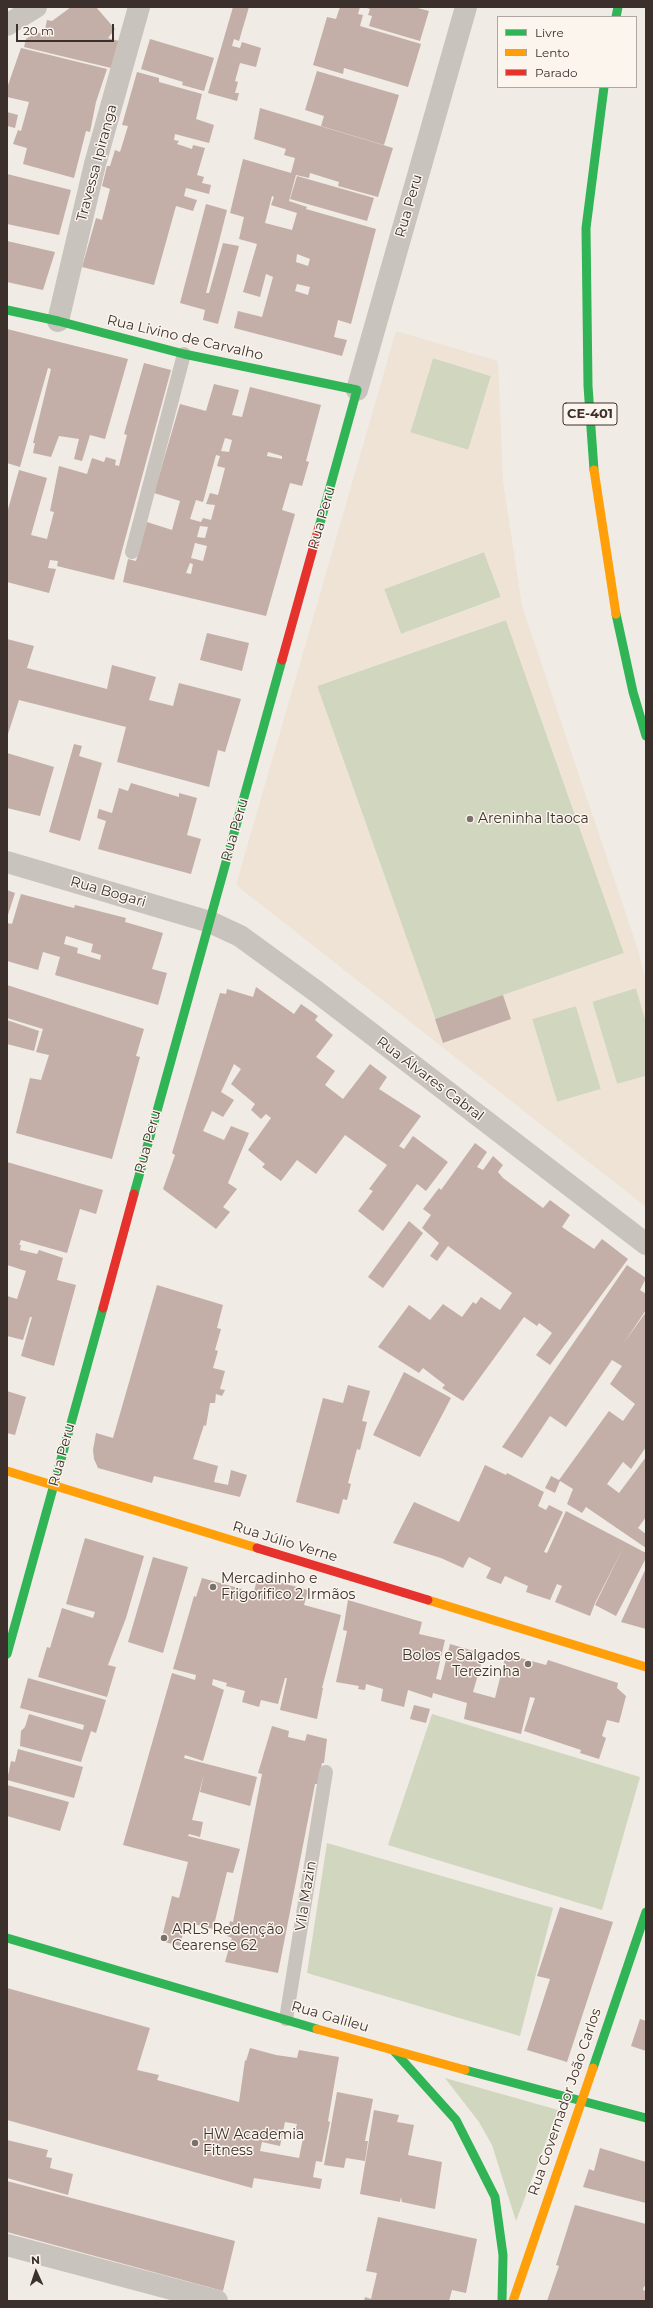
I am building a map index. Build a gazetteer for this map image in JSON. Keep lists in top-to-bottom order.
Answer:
{
  "streets": {
    "street": [
      "Travessa Ipiranga",
      "Rua Peru",
      "Rua Livino de Carvalho",
      "CE-401",
      "Rua Bogari",
      "Rua Álvares Cabral",
      "Rua Júlio Verne",
      "Rua Galileu",
      "Rua Governador João Carlos"
    ],
    "lane": ["Vila Mazin"]
  },
  "crossings": [
    ["Travessa Ipiranga", "Rua Livino de Carvalho"],
    ["Rua Peru", "Rua Livino de Carvalho"],
    ["Rua Peru", "Rua Bogari"],
    ["Rua Peru", "Rua Álvares Cabral"],
    ["Rua Peru", "Rua Júlio Verne"],
    ["Rua Bogari", "Rua Álvares Cabral"],
    ["Vila Mazin", "Rua Galileu"],
    ["Rua Galileu", "Rua Governador João Carlos"]
  ],
  "places": [
    "Areninha Itaoca",
    "Mercadinho e Frigorifico 2 Irmãos",
    "Bolos e Salgados Terezinha",
    "ARLS Redenção Cearense 62",
    "HW Academia Fitness"
  ],
  "legend": ["Livre", "Lento", "Parado"],
  "scale_bar": "20 m",
  "north": "top"
}
